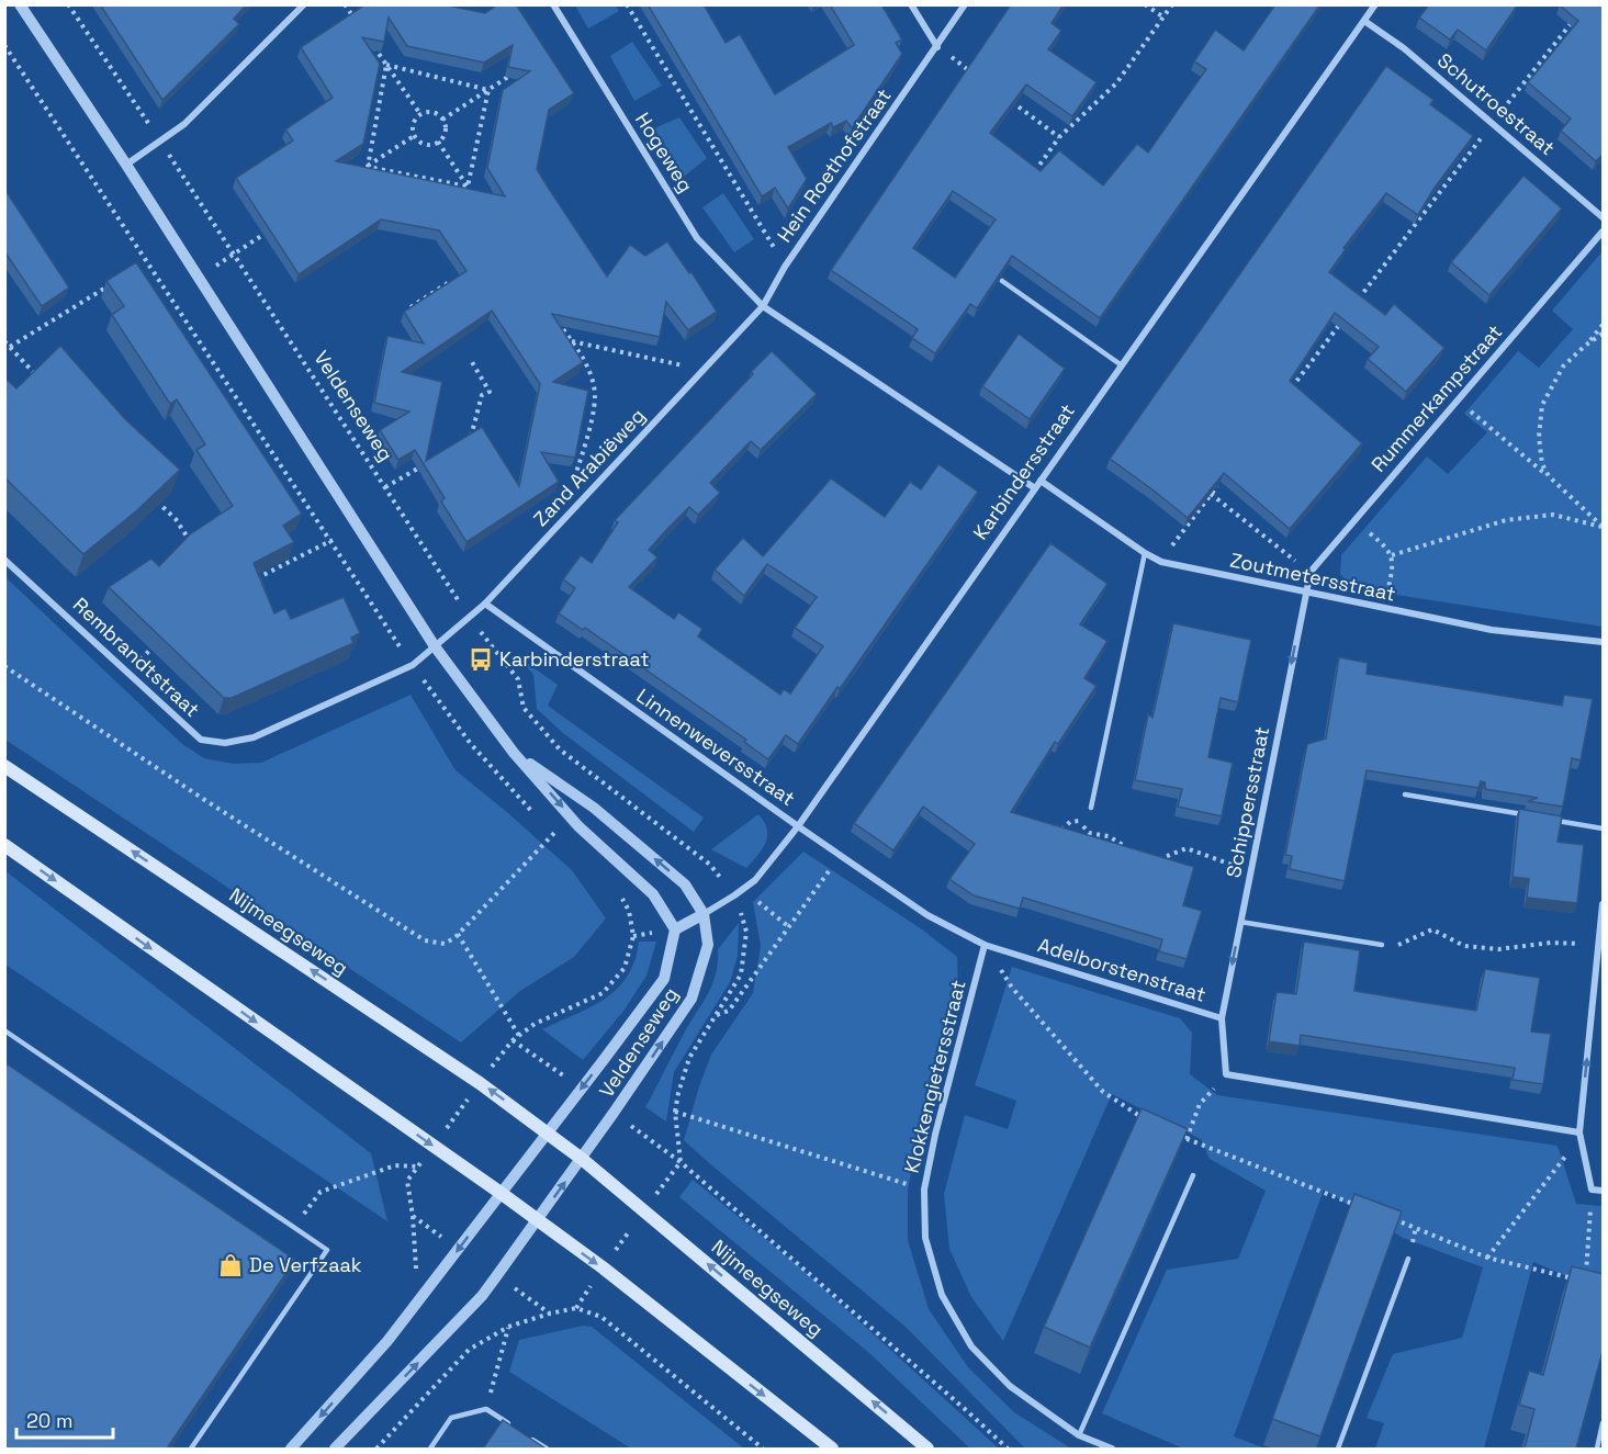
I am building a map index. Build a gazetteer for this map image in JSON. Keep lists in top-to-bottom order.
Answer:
{
  "streets": {
    "main road": ["Nijmeegseweg"],
    "street": [
      "Schutroestraat",
      "Hogeweg",
      "Hein Roethofstraat",
      "Rummerkampstraat",
      "Veldenseweg",
      "Zand Arabiëweg",
      "Karbindersstraat",
      "Zoutmetersstraat",
      "Rembrandtstraat",
      "Linnenweversstraat",
      "Schippersstraat",
      "Adelborstenstraat",
      "Klokkengietersstraat"
    ]
  },
  "crossings": [
    ["Schutroestraat", "Karbindersstraat"],
    ["Hogeweg", "Hein Roethofstraat"],
    ["Hogeweg", "Zand Arabiëweg"],
    ["Hein Roethofstraat", "Zand Arabiëweg"],
    ["Rummerkampstraat", "Zoutmetersstraat"],
    ["Rummerkampstraat", "Schippersstraat"],
    ["Veldenseweg", "Zand Arabiëweg"],
    ["Veldenseweg", "Karbindersstraat"],
    ["Veldenseweg", "Rembrandtstraat"],
    ["Veldenseweg", "Nijmeegseweg"],
    ["Zand Arabiëweg", "Rembrandtstraat"],
    ["Zand Arabiëweg", "Linnenweversstraat"],
    ["Karbindersstraat", "Zoutmetersstraat"],
    ["Karbindersstraat", "Linnenweversstraat"],
    ["Karbindersstraat", "Adelborstenstraat"],
    ["Zoutmetersstraat", "Schippersstraat"],
    ["Linnenweversstraat", "Adelborstenstraat"],
    ["Schippersstraat", "Adelborstenstraat"],
    ["Adelborstenstraat", "Klokkengietersstraat"]
  ],
  "one_way": ["Schippersstraat"],
  "places": {
    "bus stop": ["Karbinderstraat"],
    "shop": ["De Verfzaak"]
  },
  "scale_bar": "20 m"
}
